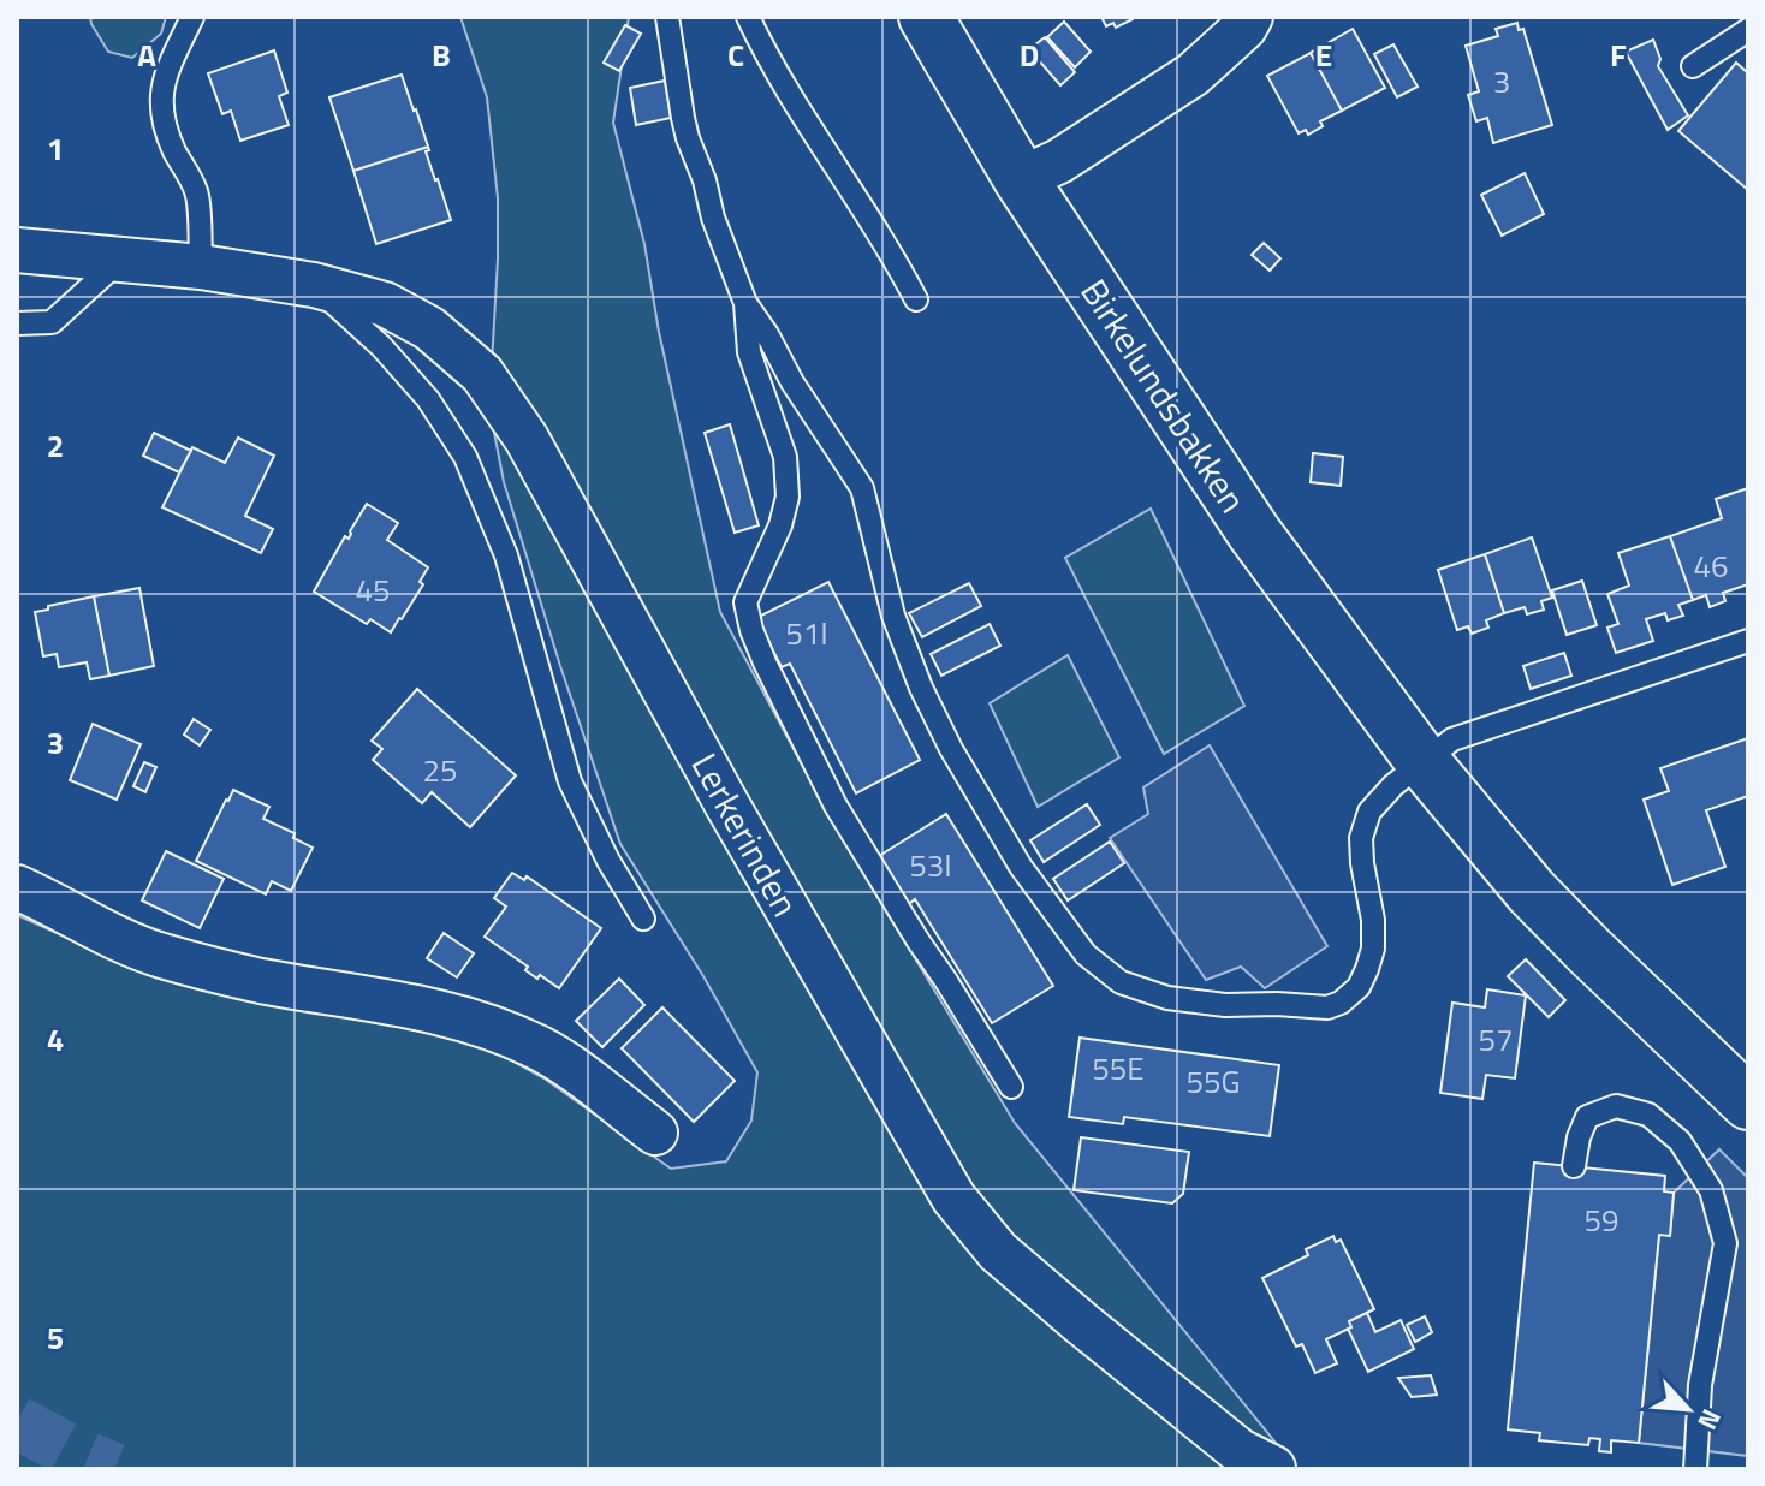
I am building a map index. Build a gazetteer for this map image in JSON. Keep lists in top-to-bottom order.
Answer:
{
  "streets": {
    "main road": ["Birkelundsbakken"],
    "street": ["Lerkerinden"]
  },
  "house_numbers": [
    "3",
    "46",
    "45",
    "51I",
    "25",
    "53I",
    "57",
    "55E",
    "55G",
    "59"
  ],
  "north": "bottom right",
  "grid": {
    "columns": [
      "A",
      "B",
      "C",
      "D",
      "E",
      "F"
    ],
    "rows": [
      "1",
      "2",
      "3",
      "4",
      "5"
    ]
  }
}
